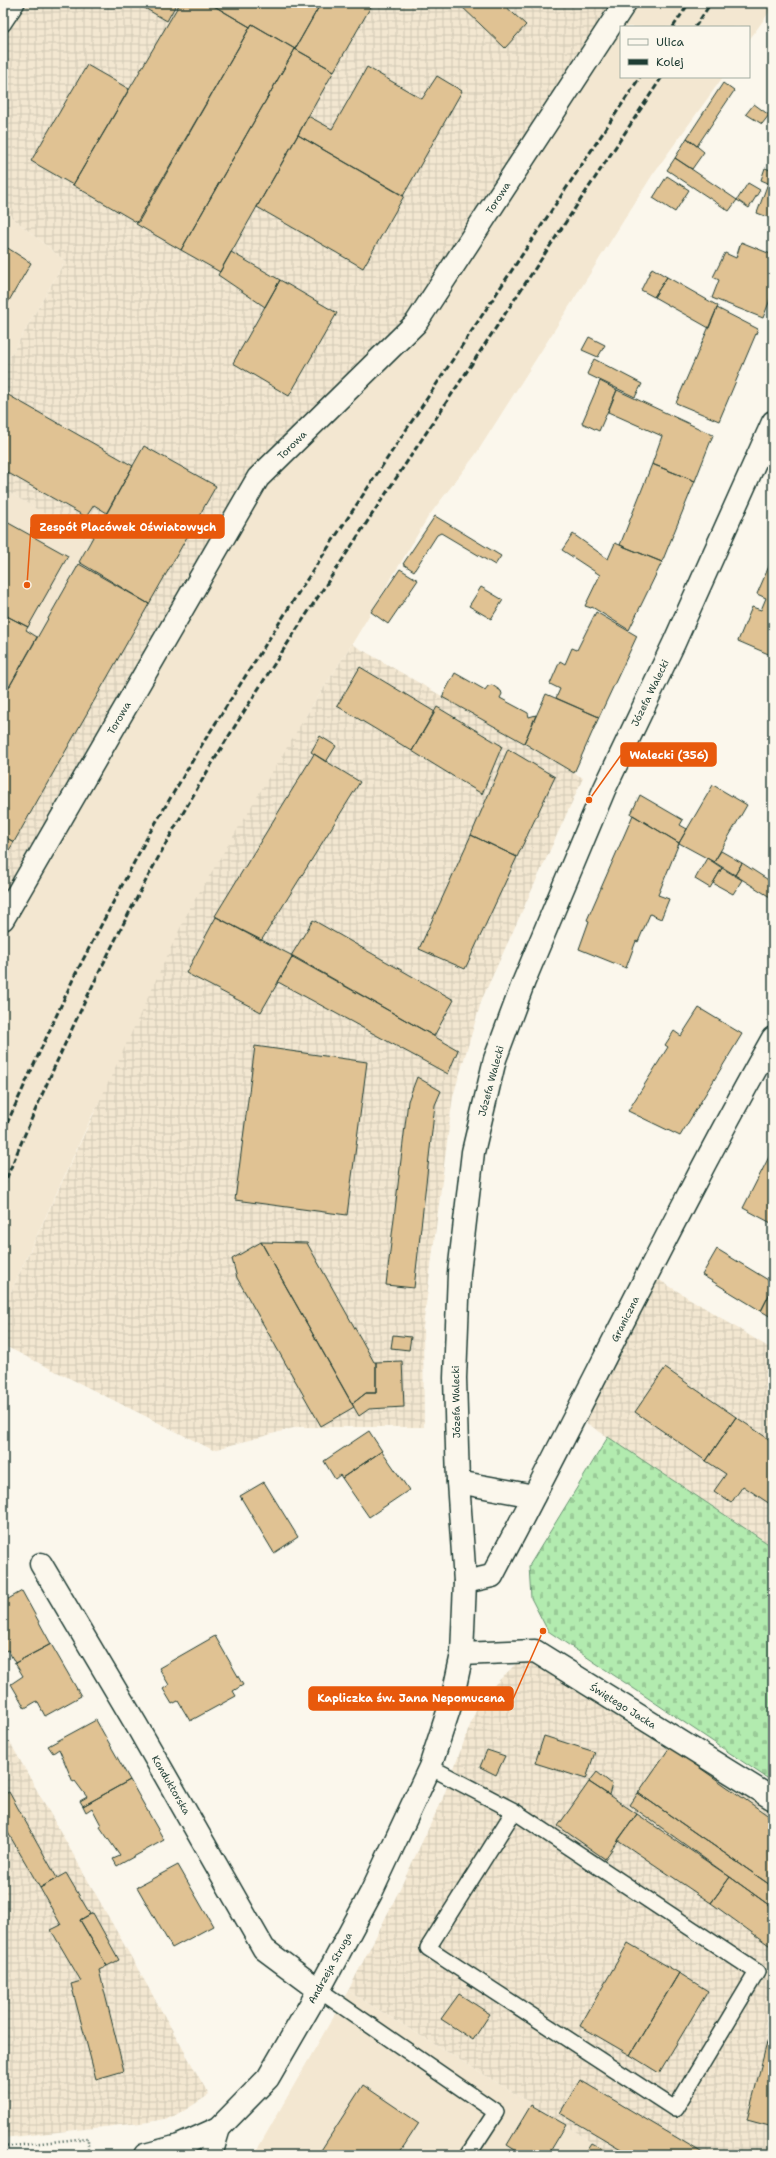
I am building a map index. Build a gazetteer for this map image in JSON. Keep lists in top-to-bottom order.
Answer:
{
  "streets": {
    "street": [
      "Torowa",
      "Józefa Walecki",
      "Graniczna",
      "Świętego Jacka",
      "Konduktorska",
      "Andrzeja Struga"
    ]
  },
  "crossings": [
    ["Józefa Walecki", "Graniczna"],
    ["Józefa Walecki", "Świętego Jacka"],
    ["Józefa Walecki", "Andrzeja Struga"],
    ["Konduktorska", "Andrzeja Struga"]
  ],
  "places": ["Zespół Placówek Oświatowych", "Walecki (356)", "Kapliczka św. Jana Nepomucena"],
  "legend": ["Ulica", "Kolej"]
}
